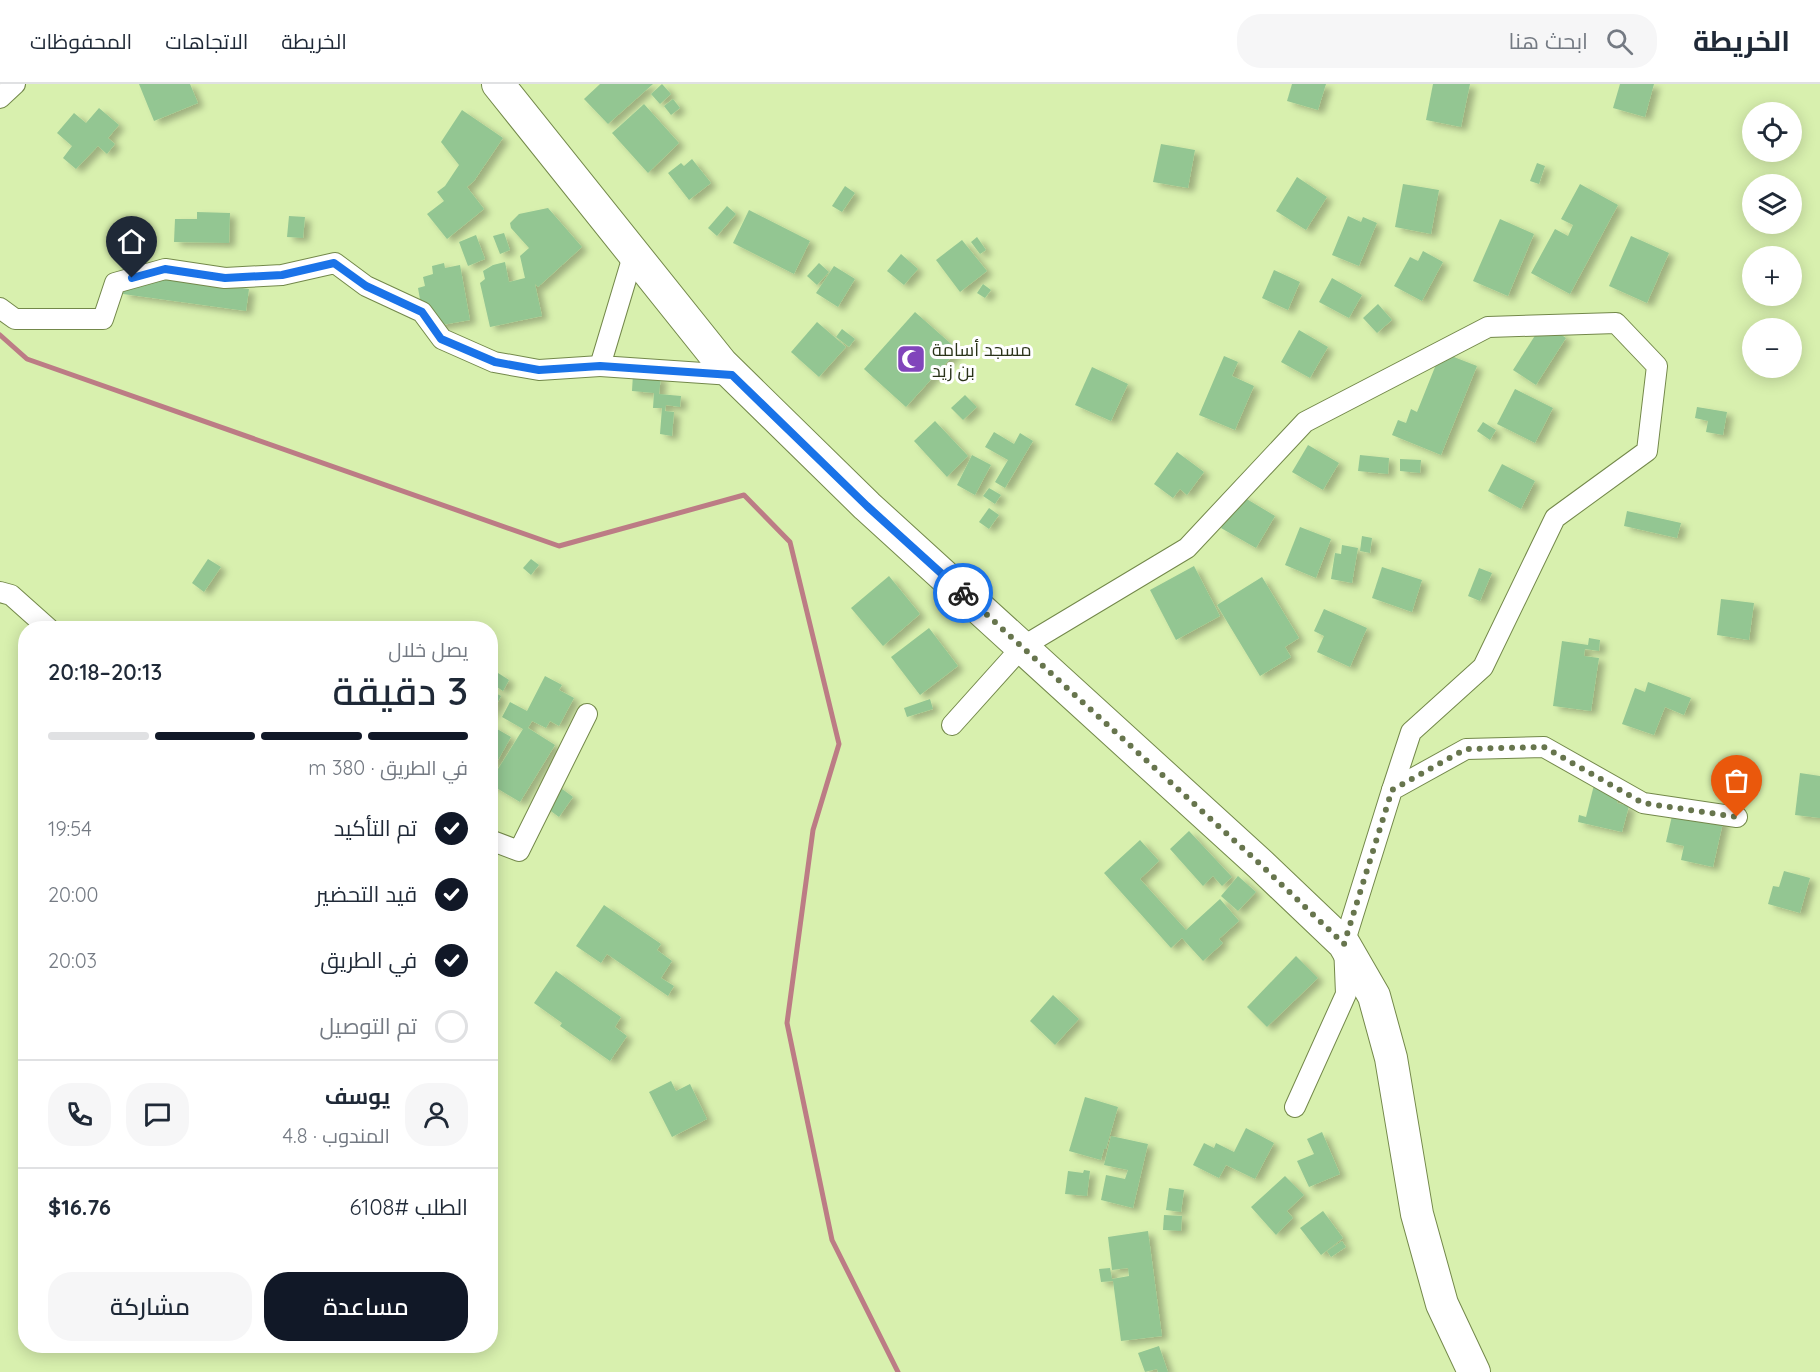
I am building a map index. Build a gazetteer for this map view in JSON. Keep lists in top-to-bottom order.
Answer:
{
  "places": {
    "mosque": ["مسجد أسامة بن زيد"]
  },
  "page": {
    "header": "الخريطة",
    "search": "ابحث هنا",
    "nav": ["الخريطة", "الاتجاهات", "المحفوظات"],
    "map_buttons": ["+", "−"],
    "heading": ["3 دقيقة", "يصل خلال", "20:13–20:18"],
    "panel": [
      "يوسف",
      "المندوب · 4.8",
      "الطلب #6108",
      "$16.76"
    ],
    "bar": "في الطريق · 380 m",
    "list": [
      ["تم التأكيد", "19:54"],
      ["قيد التحضير", "20:00"],
      ["في الطريق", "20:03"],
      "تم التوصيل"
    ],
    "buttons": ["مساعدة", "مشاركة"]
  }
}
